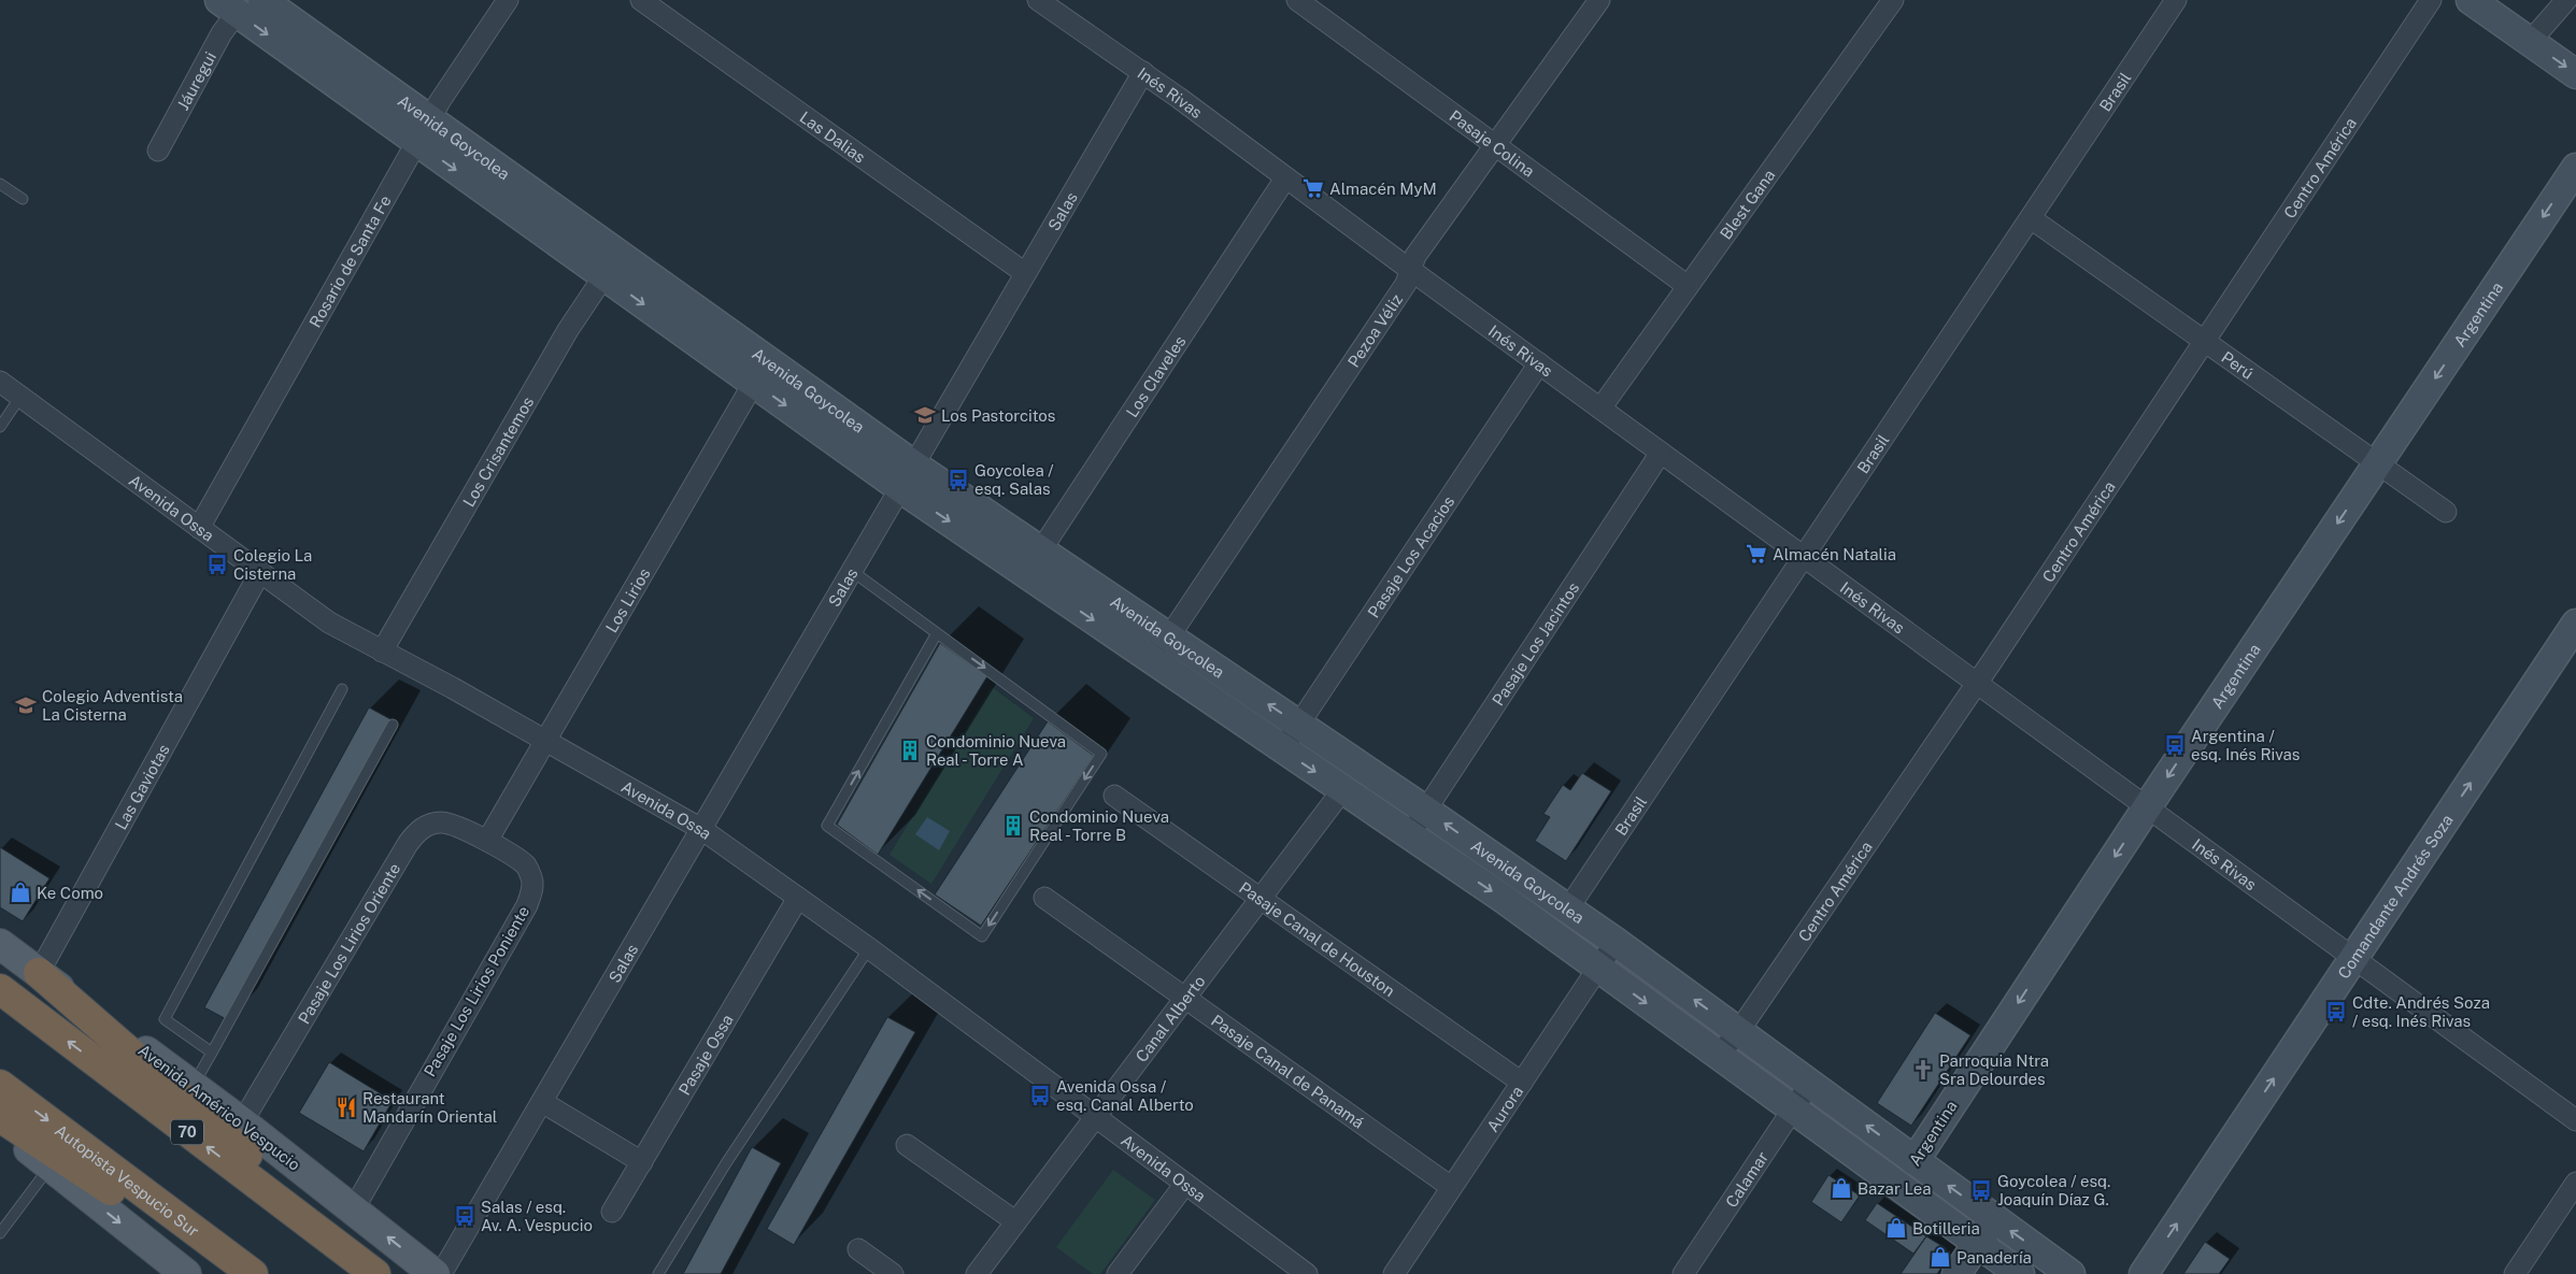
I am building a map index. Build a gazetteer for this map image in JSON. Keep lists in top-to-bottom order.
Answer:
{
  "streets": {
    "highway": ["70", "Autopista Vespucio Sur"],
    "main road": ["Avenida Américo Vespucio"],
    "street": [
      "Jáuregui",
      "Inés Rivas",
      "Brasil",
      "Avenida Goycolea",
      "Las Dalias",
      "Pasaje Colina",
      "Centro América",
      "Blest Gana",
      "Salas",
      "Rosario de Santa Fe",
      "Argentina",
      "Pezoa Véliz",
      "Perú",
      "Los Claveles",
      "Los Crisantemos",
      "Avenida Ossa",
      "Pasaje Los Acacios",
      "Los Lirios",
      "Pasaje Los Jacintos",
      "Las Gaviotas",
      "Comandante Andrés Soza",
      "Pasaje Canal de Houston",
      "Pasaje Los Lirios Oriente",
      "Pasaje Los Lirios Poniente",
      "Canal Alberto",
      "Pasaje Ossa",
      "Pasaje Canal de Panamá",
      "Aurora",
      "Calamar"
    ]
  },
  "crossings": [
    ["Jáuregui", "Avenida Goycolea"],
    ["Inés Rivas", "Brasil"],
    ["Inés Rivas", "Centro América"],
    ["Inés Rivas", "Blest Gana"],
    ["Inés Rivas", "Salas"],
    ["Inés Rivas", "Argentina"],
    ["Inés Rivas", "Pezoa Véliz"],
    ["Inés Rivas", "Los Claveles"],
    ["Inés Rivas", "Pasaje Los Acacios"],
    ["Inés Rivas", "Pasaje Los Jacintos"],
    ["Inés Rivas", "Comandante Andrés Soza"],
    ["Brasil", "Avenida Goycolea"],
    ["Brasil", "Perú"],
    ["Avenida Goycolea", "Centro América"],
    ["Avenida Goycolea", "Salas"],
    ["Avenida Goycolea", "Rosario de Santa Fe"],
    ["Avenida Goycolea", "Argentina"],
    ["Avenida Goycolea", "Pezoa Véliz"],
    ["Avenida Goycolea", "Los Claveles"],
    ["Avenida Goycolea", "Los Crisantemos"],
    ["Avenida Goycolea", "Pasaje Los Acacios"],
    ["Avenida Goycolea", "Los Lirios"],
    ["Avenida Goycolea", "Pasaje Los Jacintos"],
    ["Avenida Goycolea", "Canal Alberto"],
    ["Avenida Goycolea", "Aurora"],
    ["Avenida Goycolea", "Calamar"],
    ["Las Dalias", "Salas"],
    ["Pasaje Colina", "Blest Gana"],
    ["Pasaje Colina", "Pezoa Véliz"],
    ["Centro América", "Perú"],
    ["Salas", "Avenida Ossa"],
    ["Rosario de Santa Fe", "Avenida Ossa"],
    ["Argentina", "Perú"],
    ["Los Crisantemos", "Avenida Ossa"],
    ["Avenida Ossa", "Los Lirios"],
    ["Avenida Ossa", "Las Gaviotas"],
    ["Avenida Ossa", "Canal Alberto"],
    ["Avenida Ossa", "Pasaje Ossa"],
    ["Los Lirios", "Pasaje Los Lirios Oriente"],
    ["Los Lirios", "Pasaje Los Lirios Poniente"],
    ["Las Gaviotas", "Avenida Américo Vespucio"],
    ["Pasaje Canal de Houston", "Canal Alberto"],
    ["Pasaje Canal de Houston", "Aurora"],
    ["Pasaje Los Lirios Oriente", "Pasaje Los Lirios Poniente"],
    ["Pasaje Los Lirios Oriente", "Avenida Américo Vespucio"],
    ["Pasaje Los Lirios Poniente", "Avenida Américo Vespucio"],
    ["Canal Alberto", "Pasaje Canal de Panamá"],
    ["Pasaje Canal de Panamá", "Aurora"]
  ],
  "one_way": ["Argentina", "Comandante Andrés Soza"],
  "places": {
    "supermarket": ["Almacén MyM", "Almacén Natalia"],
    "school or university": ["Los Pastorcitos", "Colegio Adventista La Cisterna"],
    "bus stop": [
      "Goycolea / esq. Salas",
      "Colegio La Cisterna",
      "Argentina / esq. Inés Rivas",
      "Cdte. Andrés Soza / esq. Inés Rivas",
      "Avenida Ossa / esq. Canal Alberto",
      "Goycolea / esq. Joaquín Díaz G.",
      "Salas / esq. Av. A. Vespucio"
    ],
    "building": ["Condominio Nueva Real - Torre A", "Condominio Nueva Real - Torre B"],
    "shop": [
      "Ke Como",
      "Bazar Lea",
      "Botilleria",
      "Panadería"
    ],
    "church": ["Parroquia Ntra Sra Delourdes"],
    "restaurant": ["Restaurant Mandarín Oriental"]
  }
}
